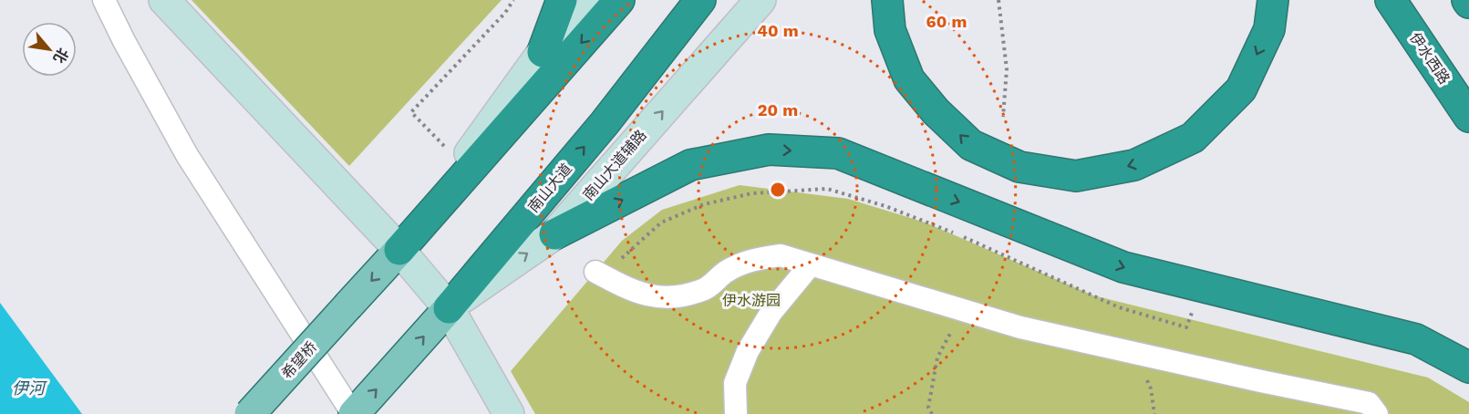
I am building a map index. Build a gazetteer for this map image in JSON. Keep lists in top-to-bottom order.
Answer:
{
  "streets": {
    "highway": ["伊水西路", "南山大道"],
    "main road": ["南山大道辅路", "希望桥"]
  },
  "crossings": [
    ["南山大道辅路", "南山大道"]
  ],
  "one_way": ["希望桥"],
  "water": ["伊河"],
  "parks": ["伊水游园"],
  "north": "bottom right",
  "rings": ["60 m", "40 m", "20 m"]
}
